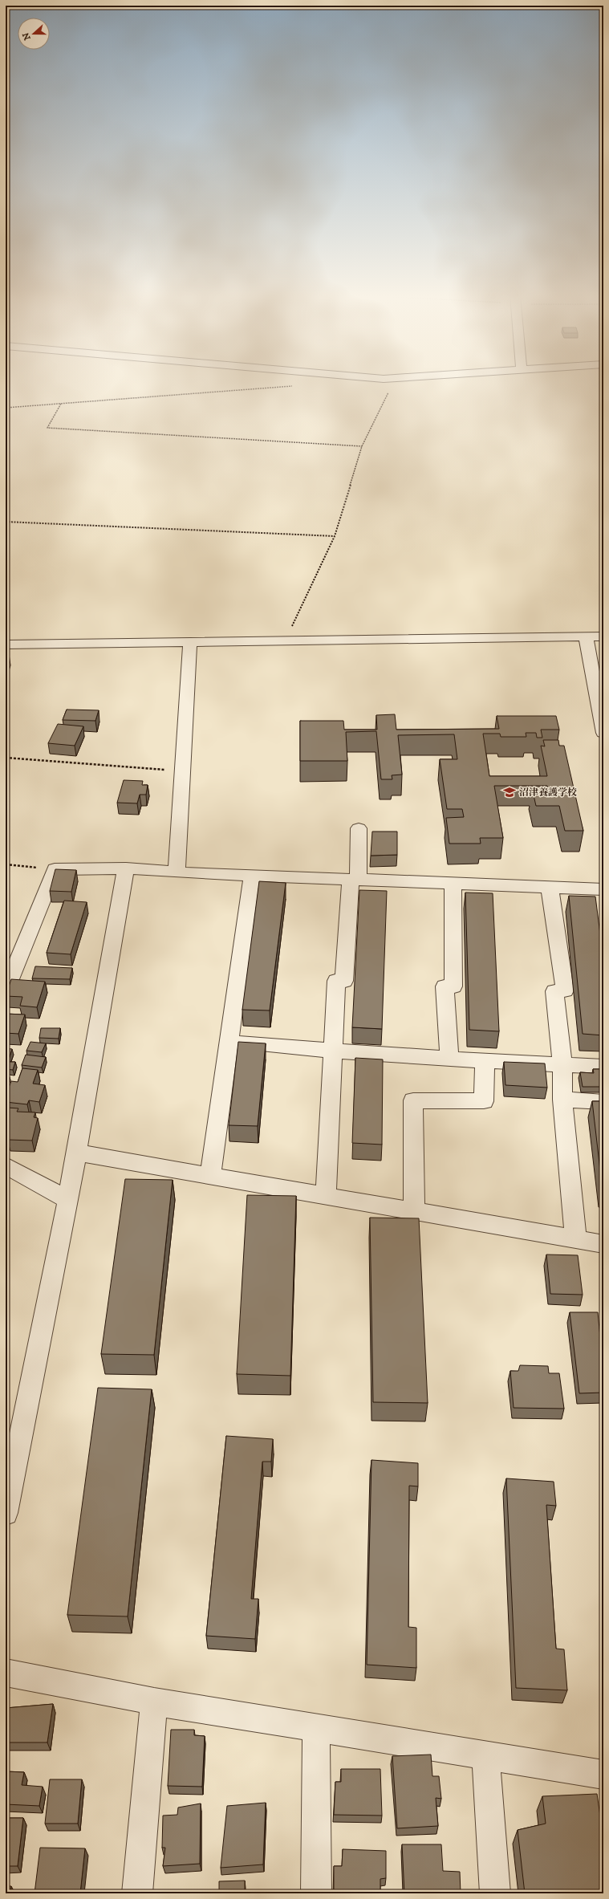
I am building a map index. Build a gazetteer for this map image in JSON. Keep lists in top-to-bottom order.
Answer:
{
  "places": {
    "school or university": ["沼津養護学校"]
  },
  "north": "left"
}
